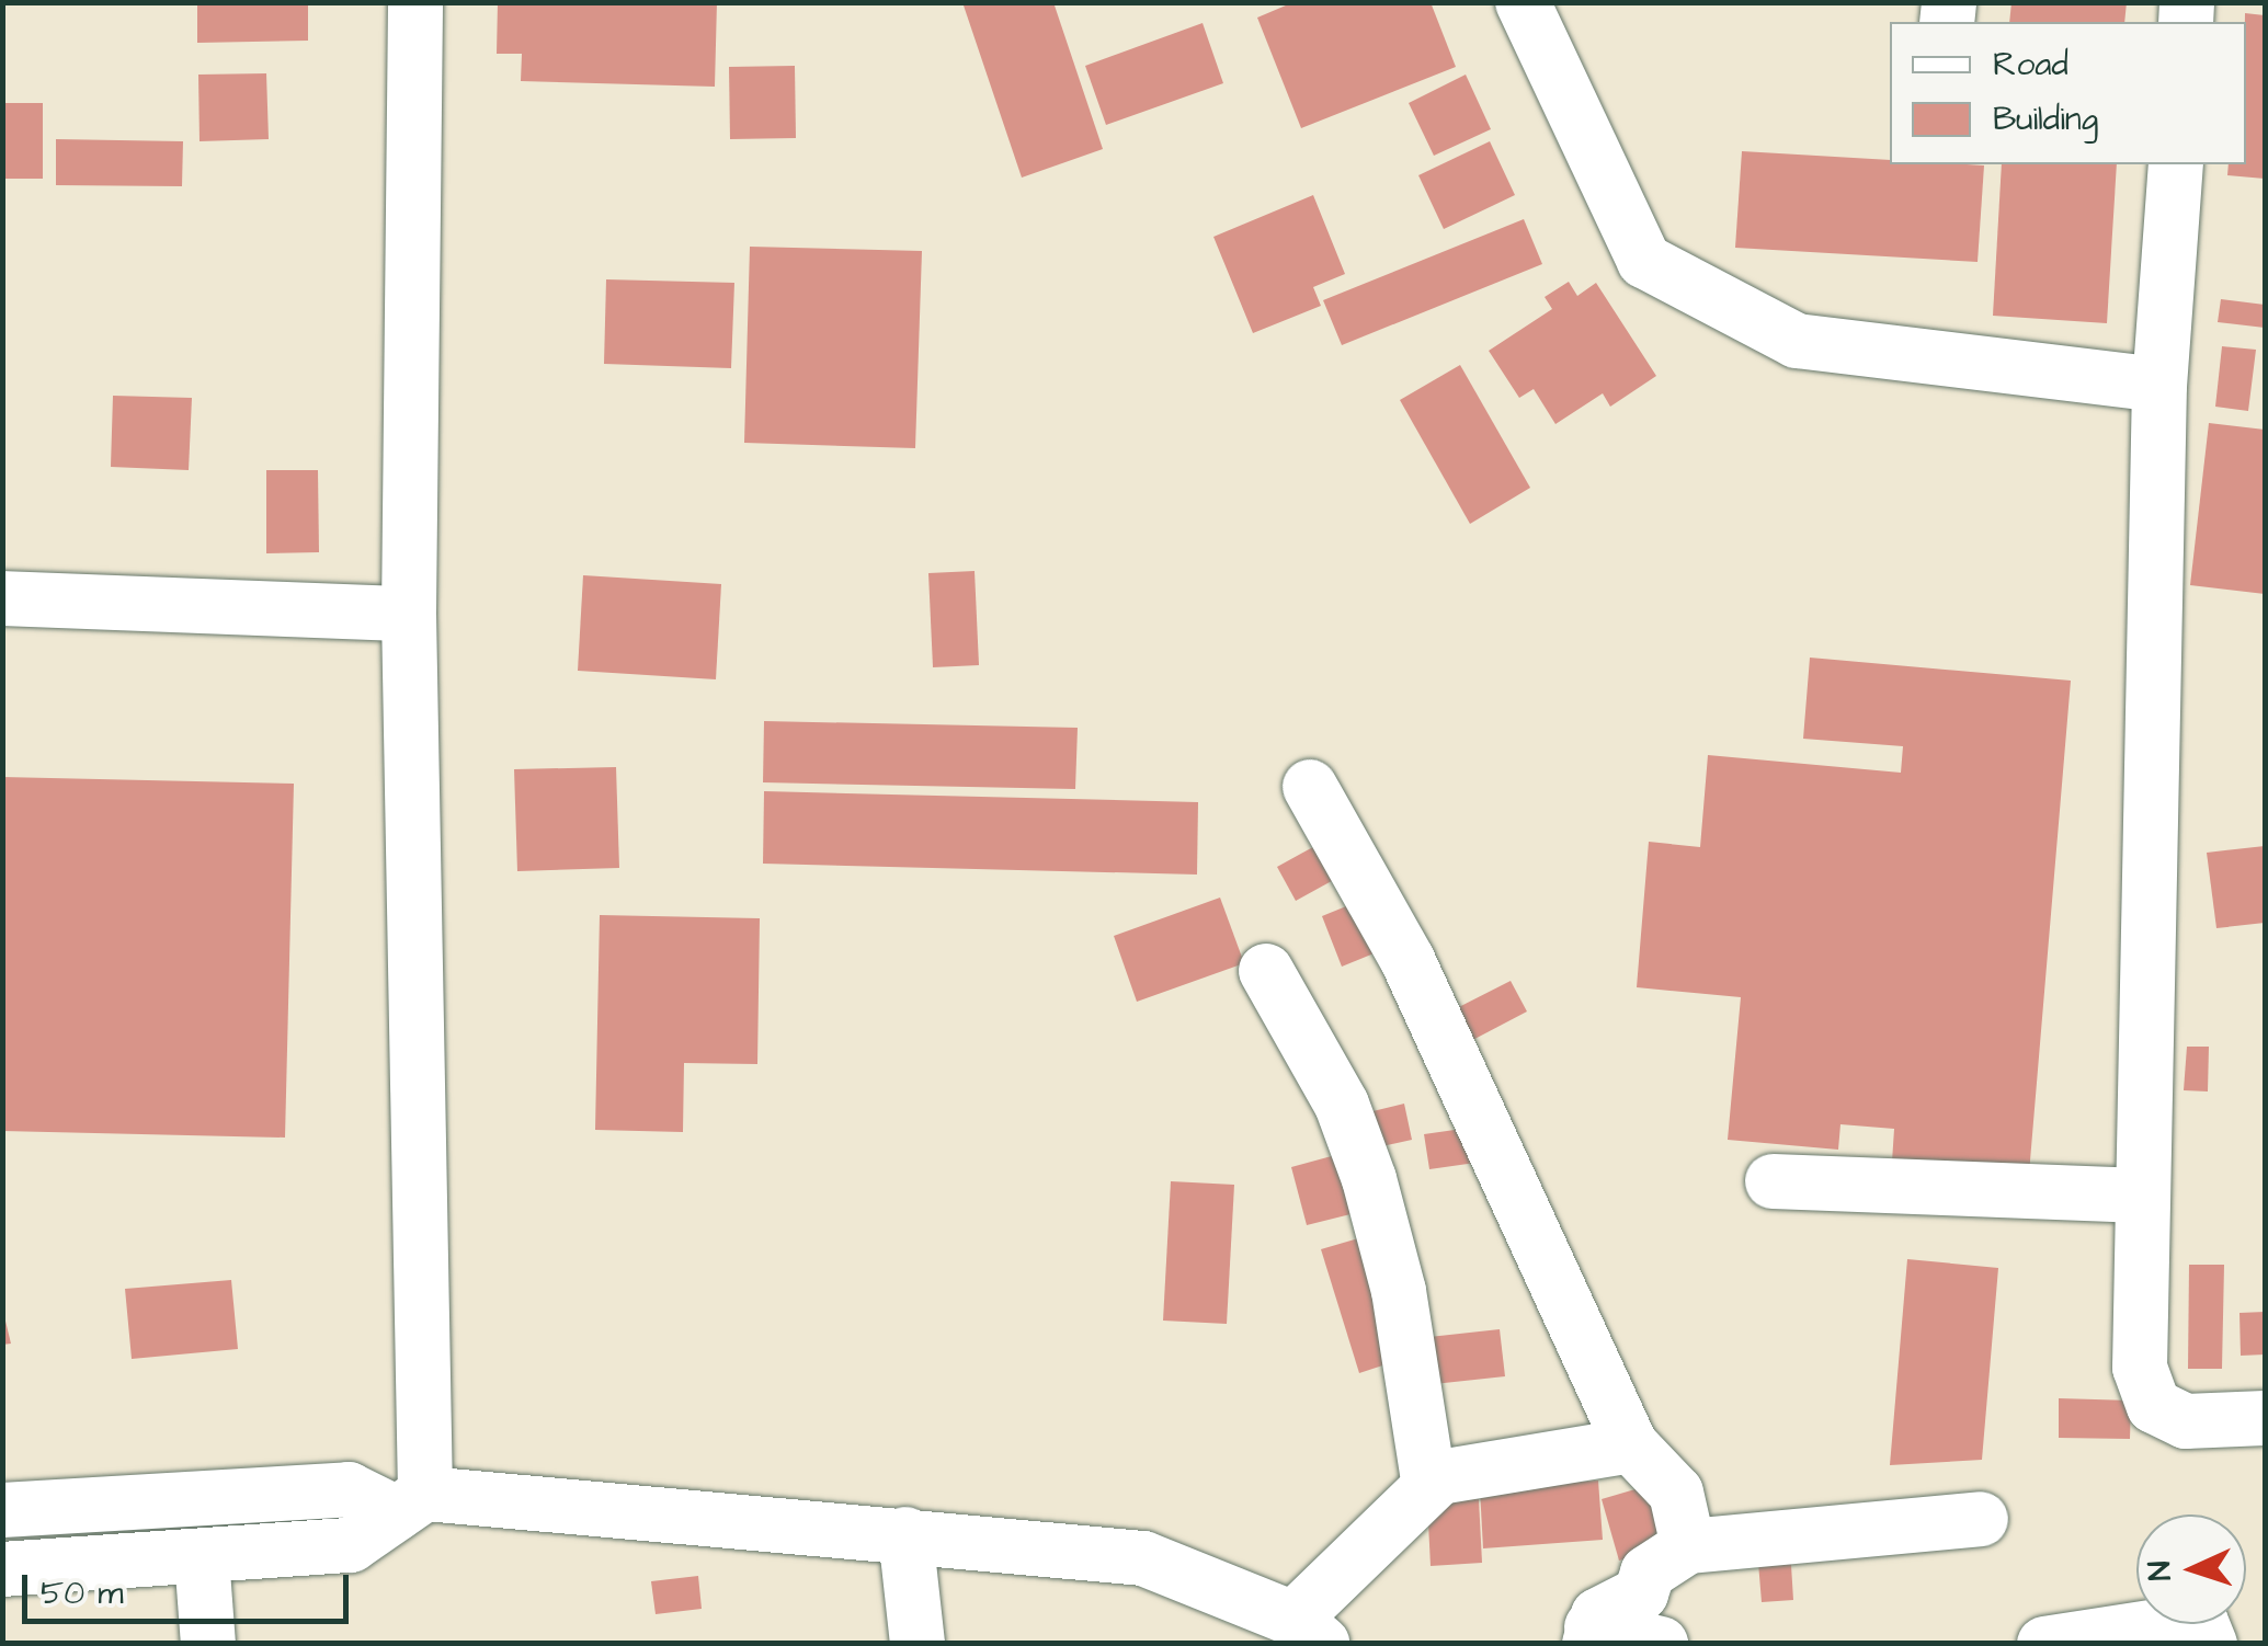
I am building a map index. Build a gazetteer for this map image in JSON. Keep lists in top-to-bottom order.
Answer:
{
  "legend": ["Road", "Building"],
  "scale_bar": "50 m",
  "north": "left"
}
